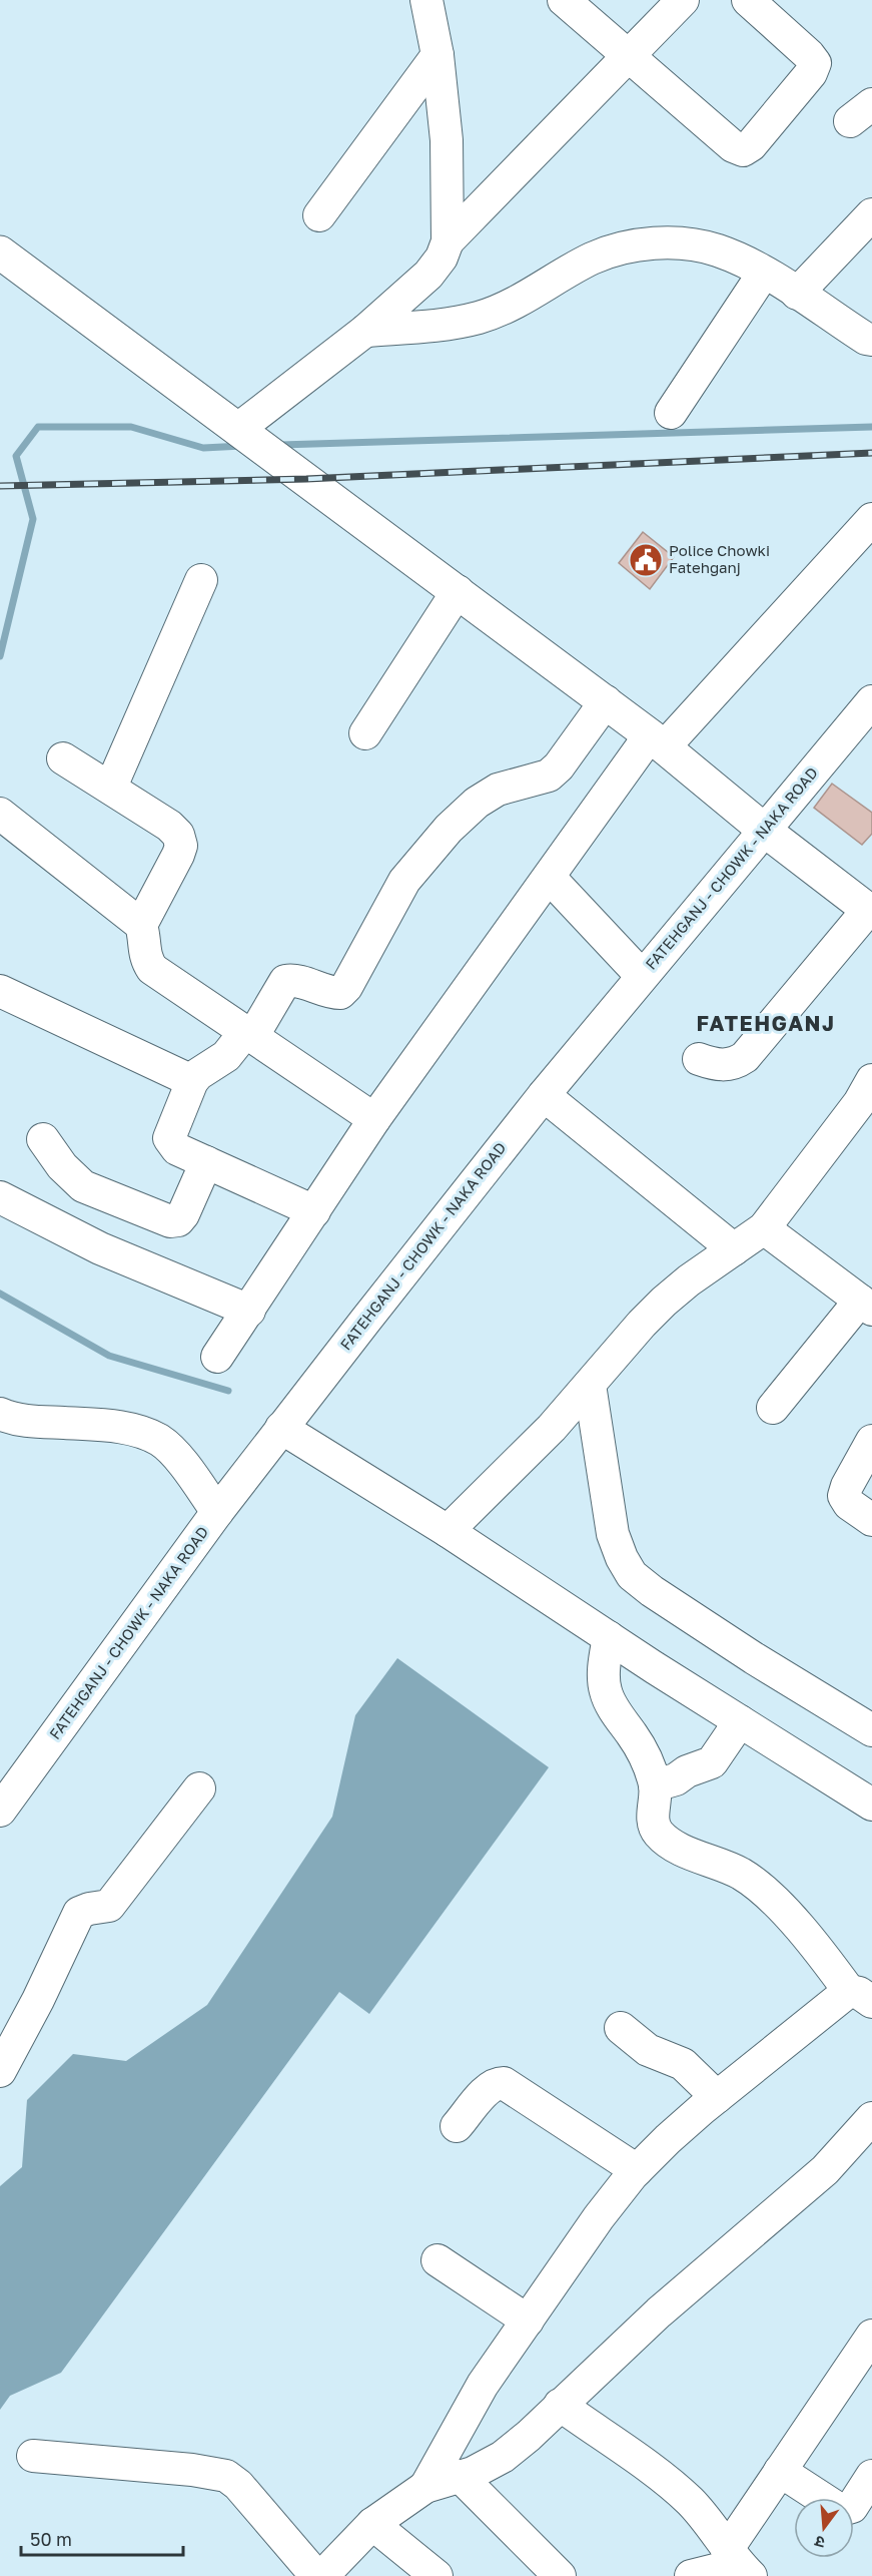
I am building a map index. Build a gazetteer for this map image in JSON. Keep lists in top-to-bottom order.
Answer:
{
  "streets": {
    "street": ["FATEHGANJ - CHOWK - NAKA ROAD"]
  },
  "districts": ["FATEHGANJ"],
  "places": {
    "public building": ["Police Chowki Fatehganj"]
  },
  "scale_bar": "50 m",
  "north": "bottom"
}
